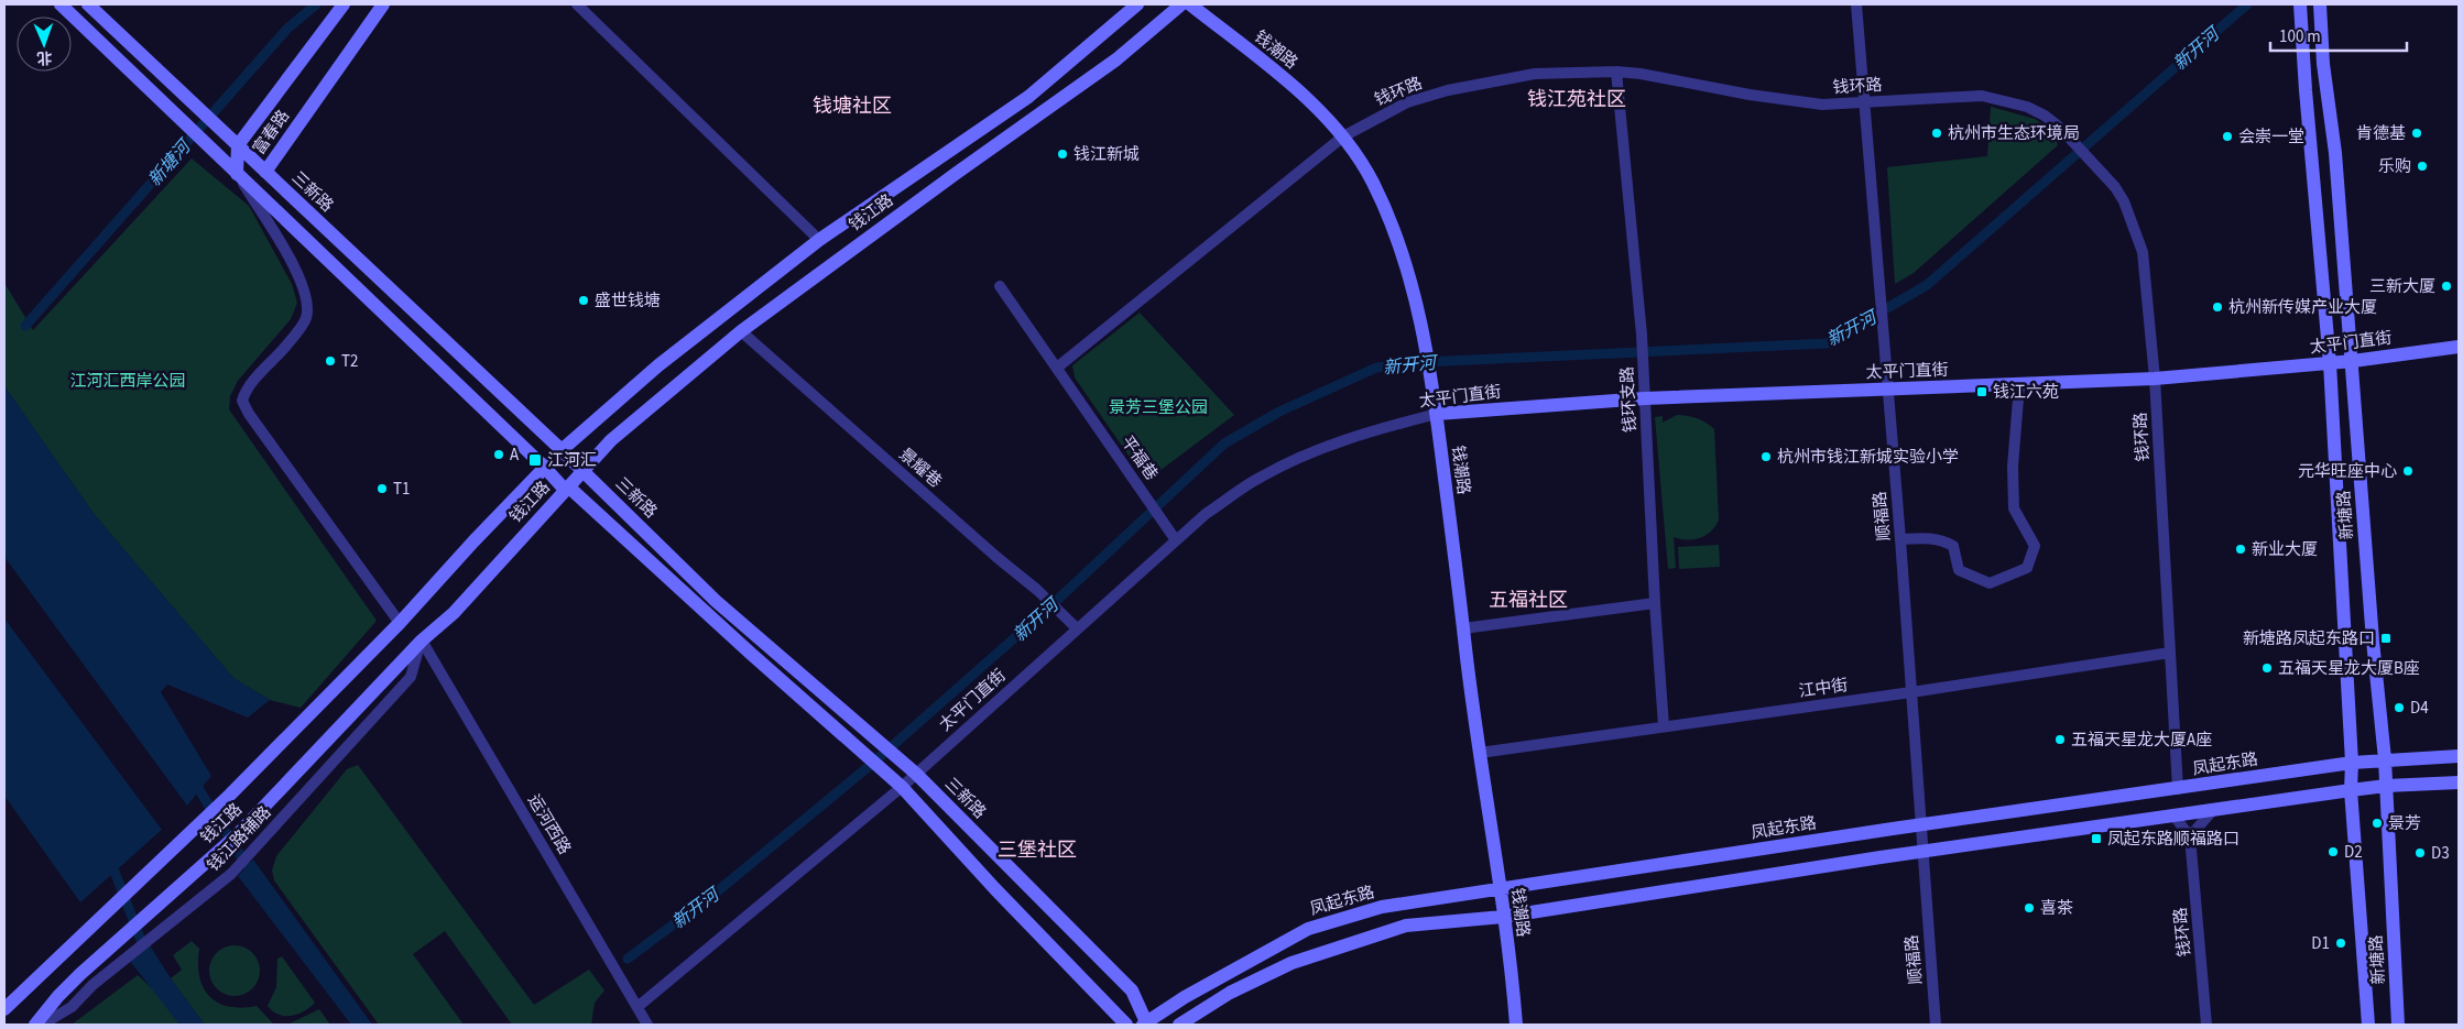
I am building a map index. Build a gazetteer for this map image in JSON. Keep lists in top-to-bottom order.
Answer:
{
  "streets": {
    "main road": [
      "钱潮路",
      "富春路",
      "三新路",
      "钱江路",
      "太平门直街",
      "新塘路",
      "凤起东路"
    ],
    "street": [
      "钱环路",
      "钱环支路",
      "平福巷",
      "景耀巷",
      "顺福路",
      "江中街",
      "运河西路",
      "钱江路辅路"
    ]
  },
  "crossings": [
    ["钱潮路", "钱环路"],
    ["钱潮路", "太平门直街"],
    ["钱潮路", "江中街"],
    ["钱潮路", "凤起东路"],
    ["钱环路", "太平门直街"],
    ["钱环路", "钱环支路"],
    ["钱环路", "平福巷"],
    ["钱环路", "顺福路"],
    ["钱环路", "江中街"],
    ["钱环路", "凤起东路"],
    ["富春路", "三新路"],
    ["三新路", "钱江路"],
    ["三新路", "太平门直街"],
    ["三新路", "凤起东路"],
    ["钱江路", "景耀巷"],
    ["钱江路", "运河西路"],
    ["钱江路", "钱江路辅路"],
    ["太平门直街", "钱环支路"],
    ["太平门直街", "平福巷"],
    ["太平门直街", "景耀巷"],
    ["太平门直街", "新塘路"],
    ["太平门直街", "顺福路"],
    ["太平门直街", "运河西路"],
    ["钱环支路", "江中街"],
    ["新塘路", "凤起东路"],
    ["顺福路", "江中街"],
    ["顺福路", "凤起东路"],
    ["运河西路", "钱江路辅路"]
  ],
  "districts": [
    "钱江苑社区",
    "钱塘社区",
    "五福社区",
    "三堡社区"
  ],
  "water": ["新开河", "新塘河"],
  "parks": ["江河汇西岸公园", "景芳三堡公园"],
  "places": {
    "other": [
      "杭州市生态环境局",
      "肯德基",
      "会崇一堂",
      "钱江新城",
      "乐购",
      "三新大厦",
      "盛世钱塘",
      "杭州新传媒产业大厦",
      "T2",
      "A",
      "杭州市钱江新城实验小学",
      "元华旺座中心",
      "T1",
      "新业大厦",
      "五福天星龙大厦B座",
      "D4",
      "五福天星龙大厦A座",
      "景芳",
      "D2",
      "D3",
      "喜茶",
      "D1"
    ],
    "transit": [
      "钱江六苑",
      "江河汇",
      "新塘路凤起东路口",
      "凤起东路顺福路口"
    ]
  },
  "scale_bar": "100 m",
  "north": "bottom"
}
